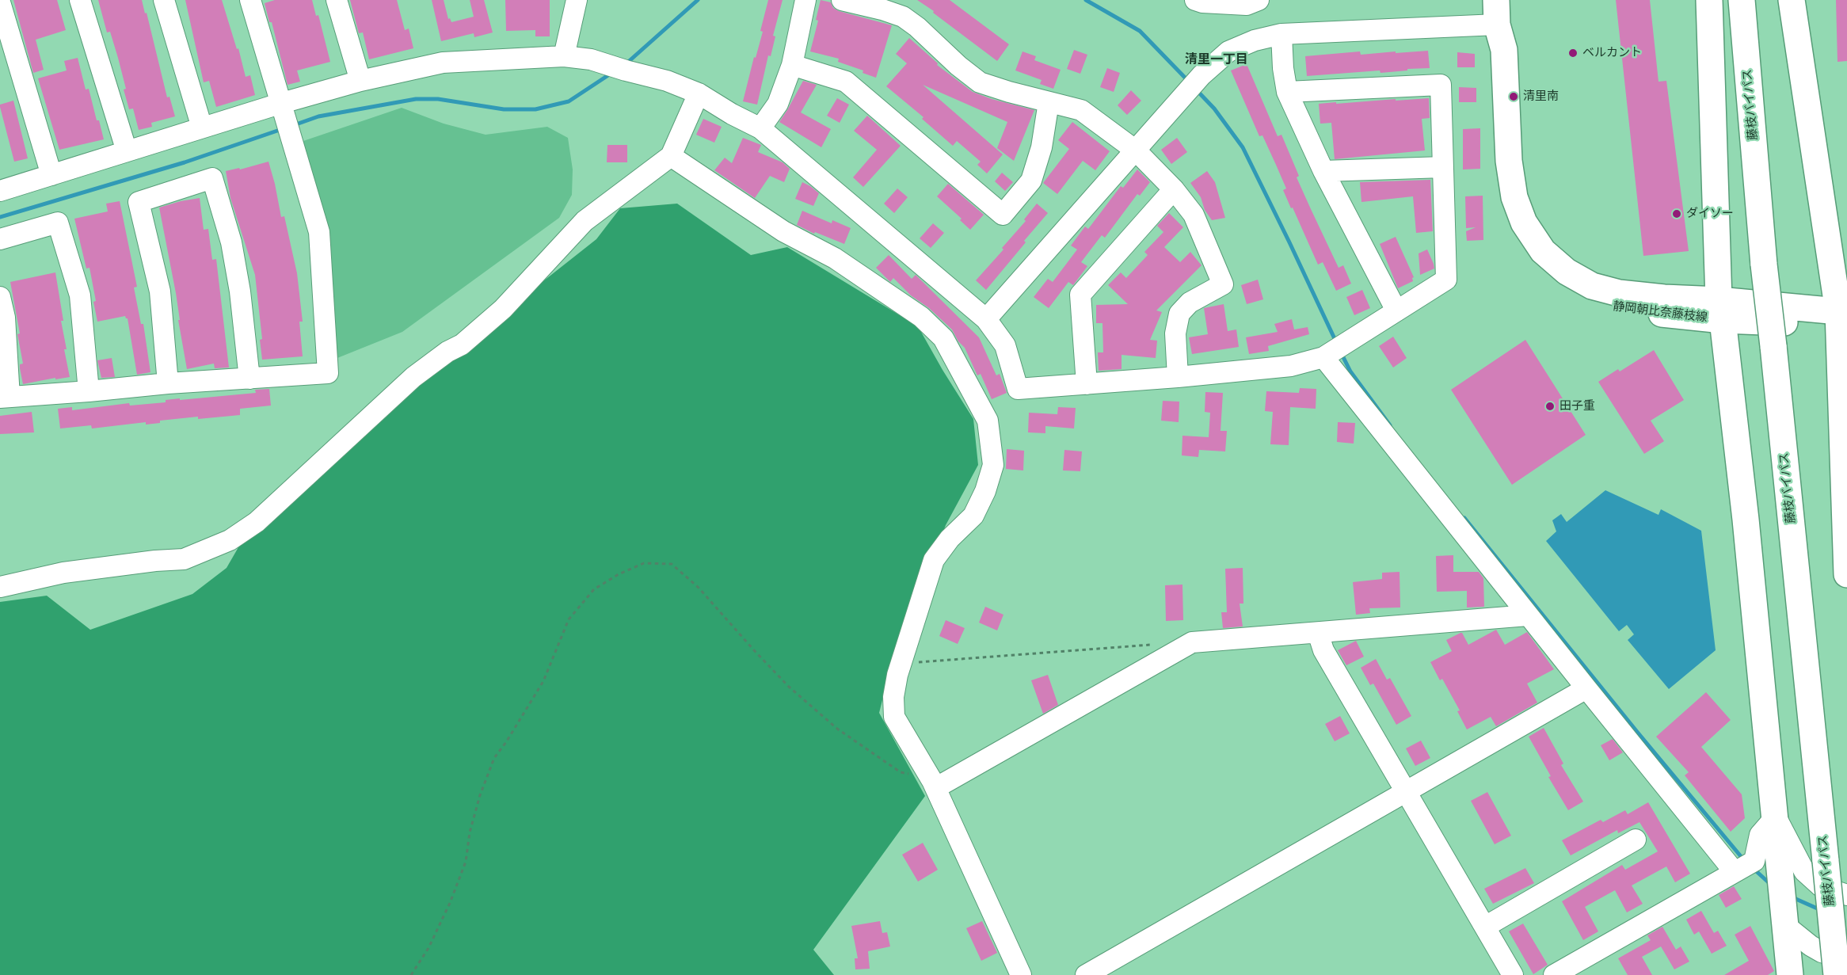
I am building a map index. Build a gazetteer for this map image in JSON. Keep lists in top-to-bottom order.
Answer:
{
  "streets": {
    "main road": ["藤枝バイパス", "静岡朝比奈藤枝線"]
  },
  "districts": ["清里一丁目"],
  "places": [
    "ベルカント",
    "清里南",
    "ダイソー",
    "田子重"
  ]
}
